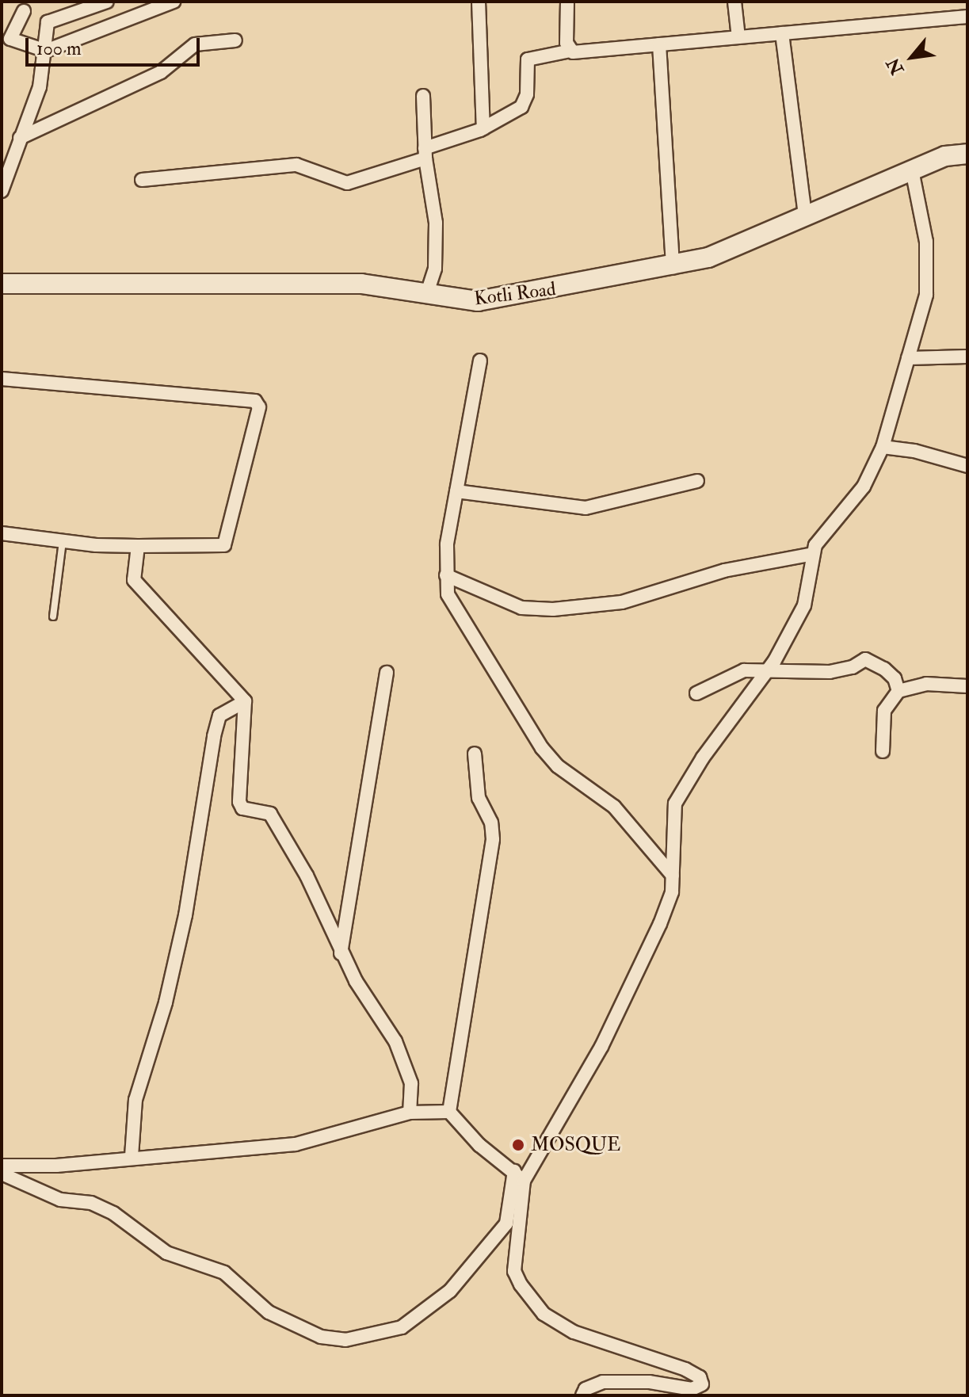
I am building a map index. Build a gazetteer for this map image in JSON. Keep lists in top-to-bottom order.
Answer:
{
  "streets": {
    "main road": ["Kotli Road"]
  },
  "places": ["MOSQUE"],
  "scale_bar": "100 m",
  "north": "bottom left"
}
